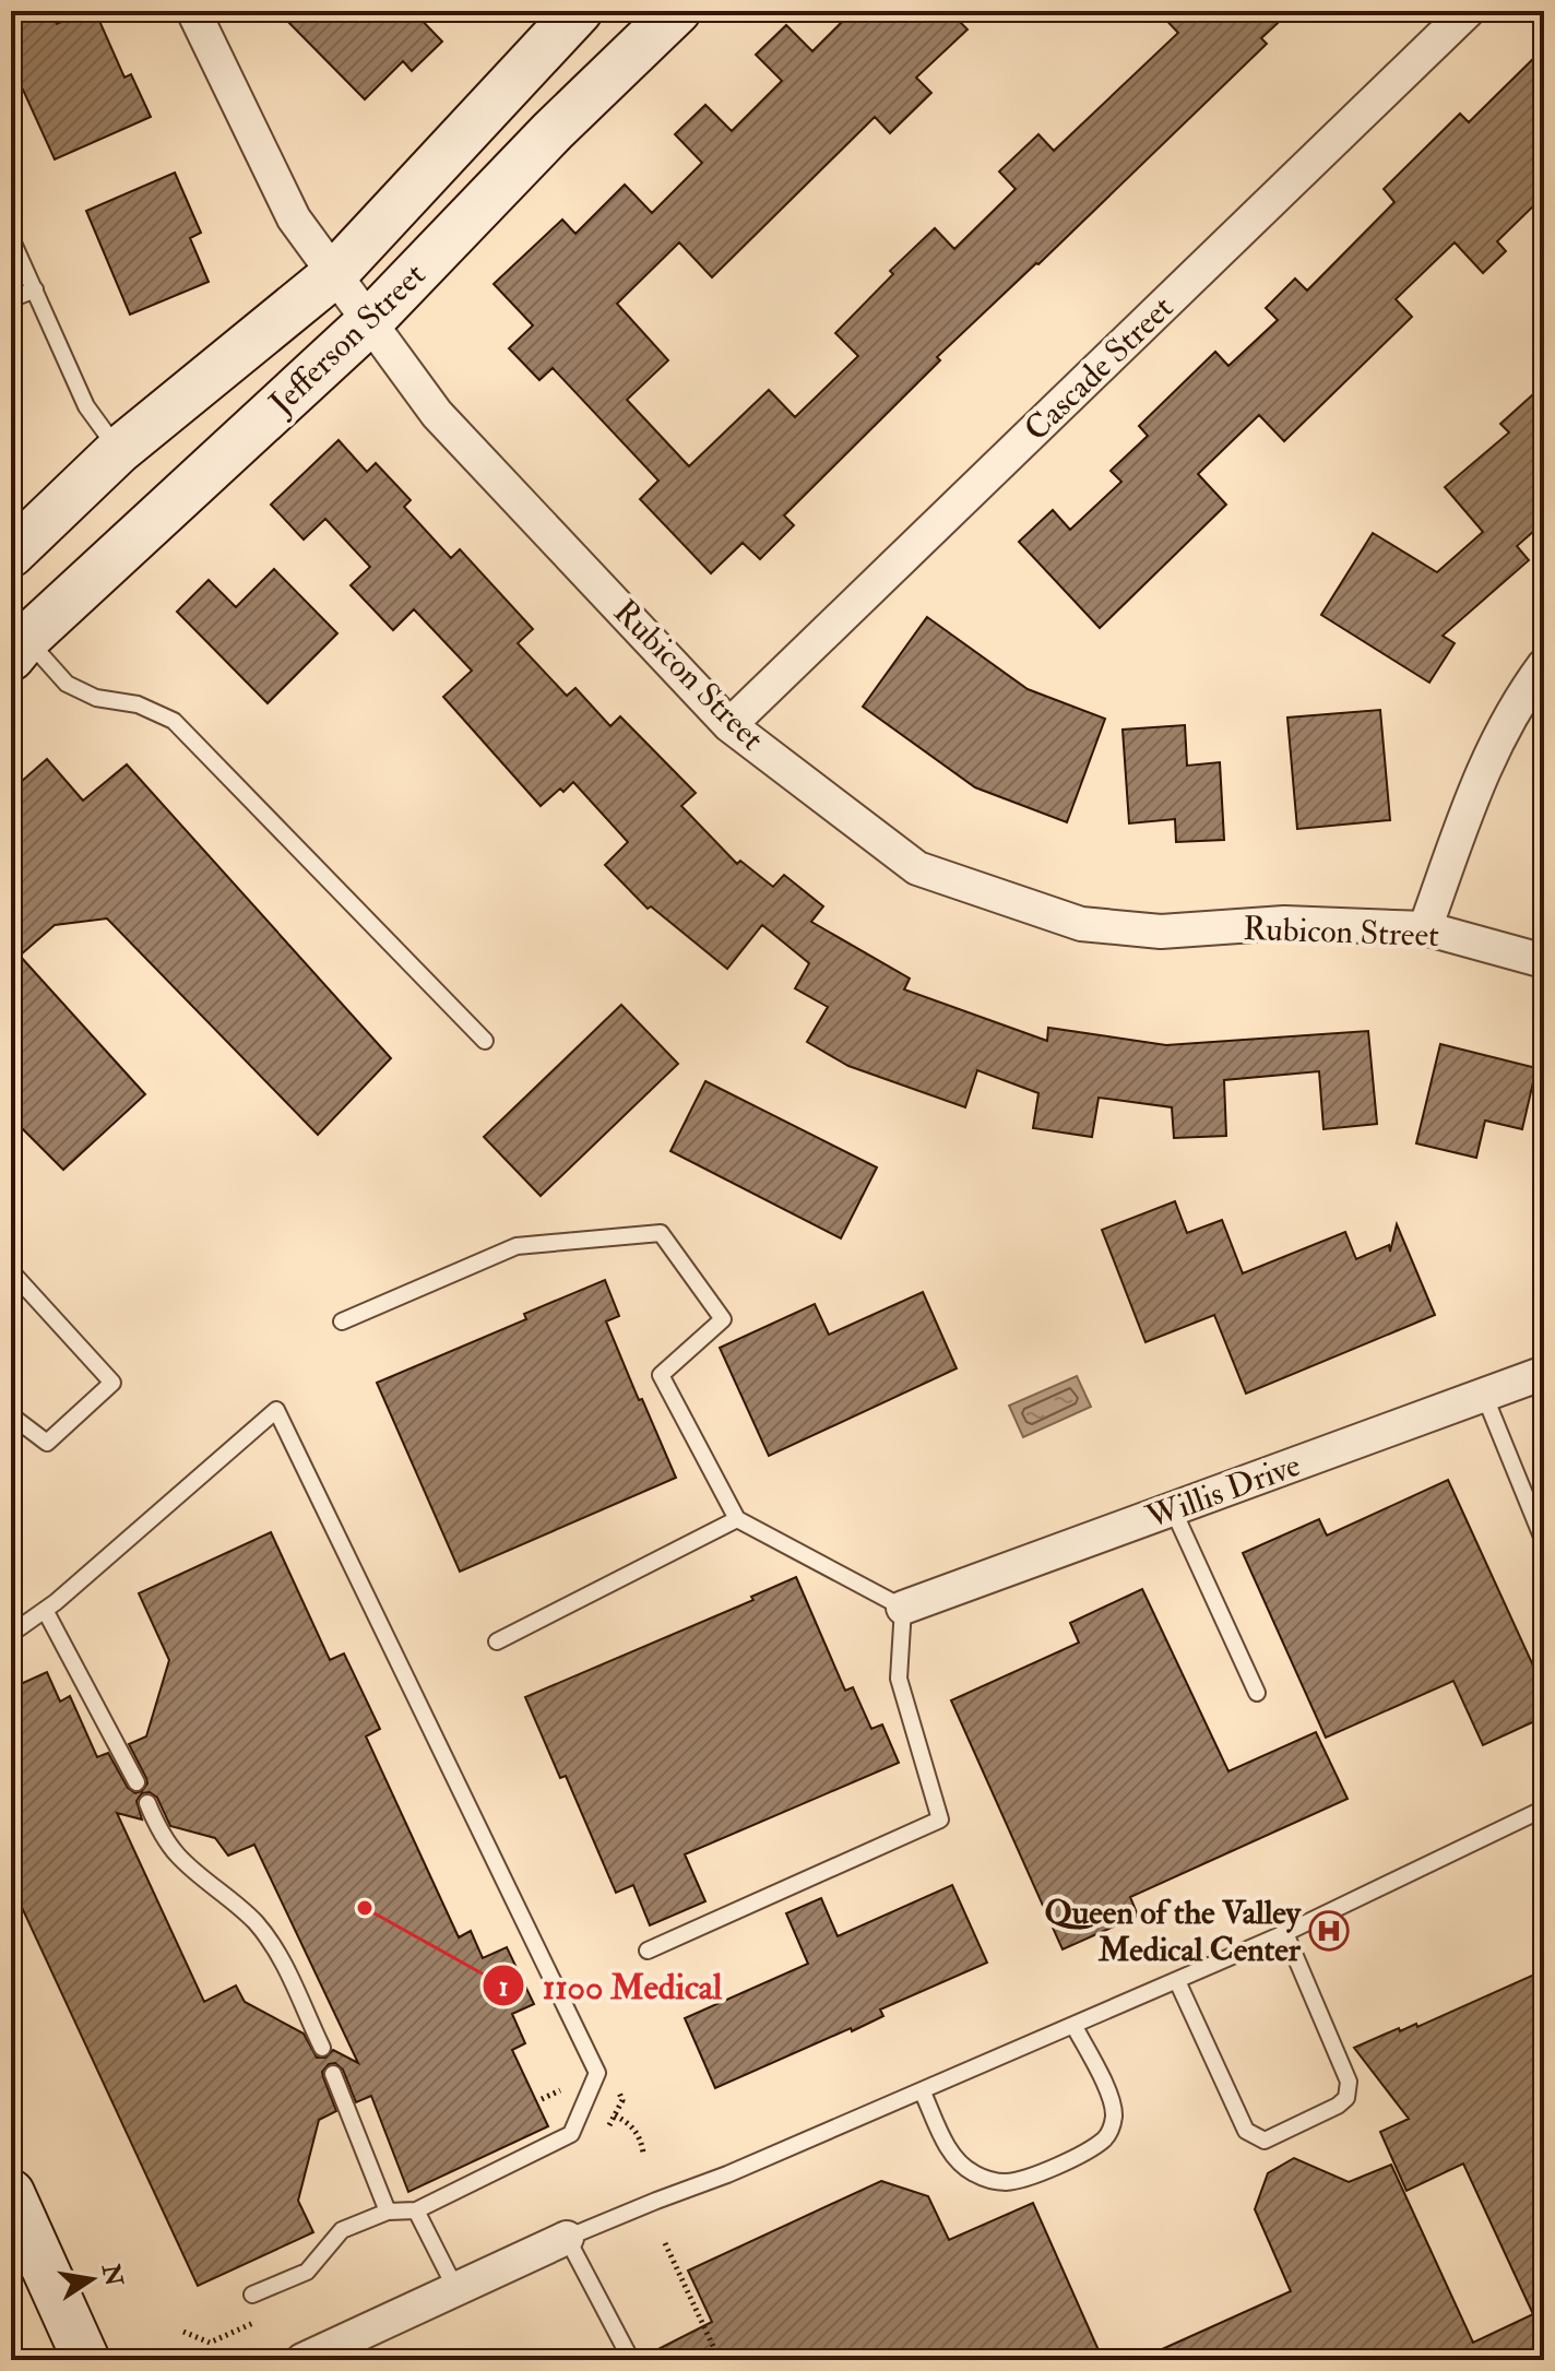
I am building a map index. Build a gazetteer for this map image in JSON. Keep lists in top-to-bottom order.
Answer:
{
  "streets": {
    "main road": ["Jefferson Street"],
    "street": ["Cascade Street", "Rubicon Street", "Willis Drive"]
  },
  "crossings": [
    ["Jefferson Street", "Rubicon Street"],
    ["Cascade Street", "Rubicon Street"]
  ],
  "places": {
    "other": ["1100 Medical"],
    "hospital": ["Queen of the Valley Medical Center"]
  },
  "north": "right"
}
